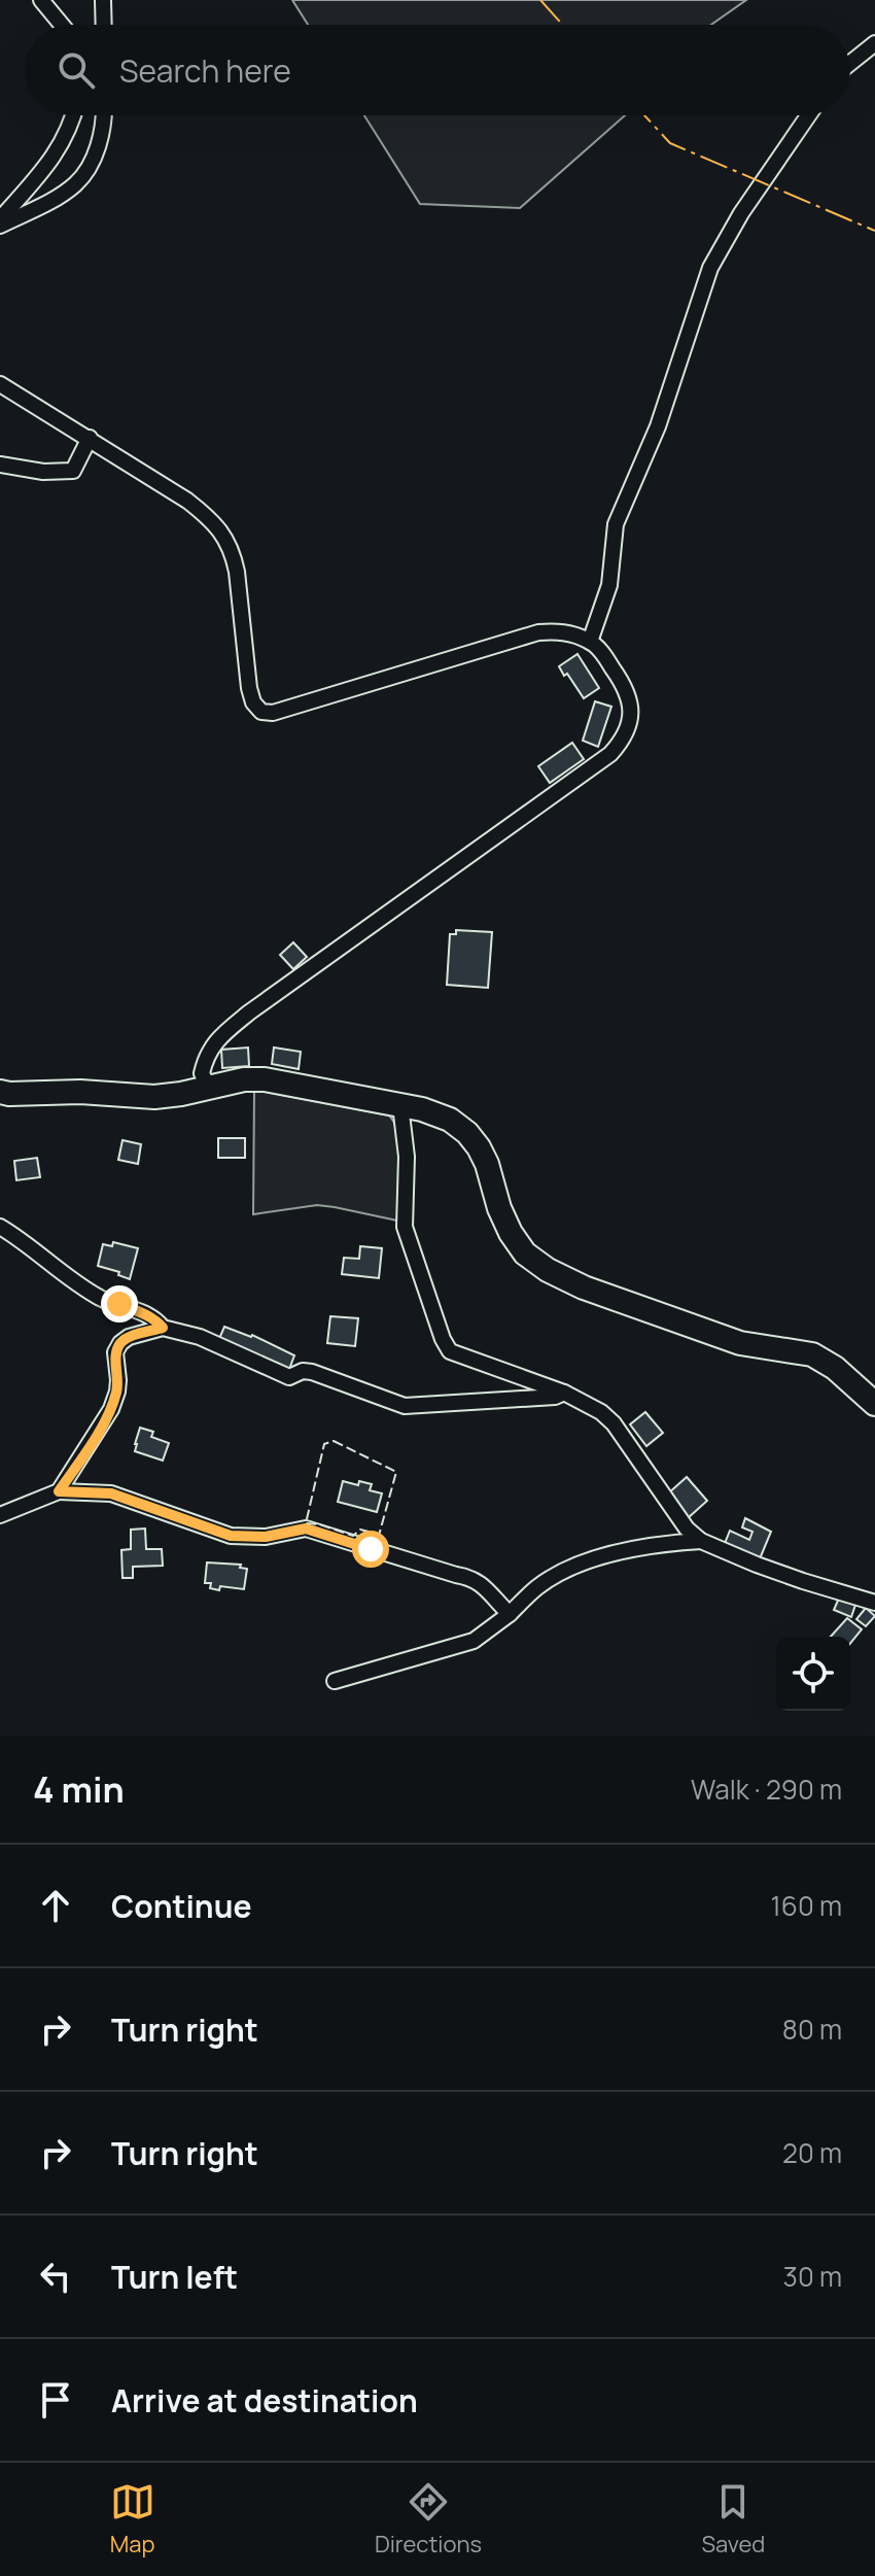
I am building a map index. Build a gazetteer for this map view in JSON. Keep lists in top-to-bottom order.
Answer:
{
  "page": {
    "search": "Search here",
    "heading": ["4 min", "Walk · 290 m"],
    "list": [
      ["Continue", "160 m"],
      ["Turn right", "80 m"],
      ["Turn right", "20 m"],
      ["Turn left", "30 m"],
      "Arrive at destination"
    ],
    "nav": ["Map", "Directions", "Saved"]
  }
}
